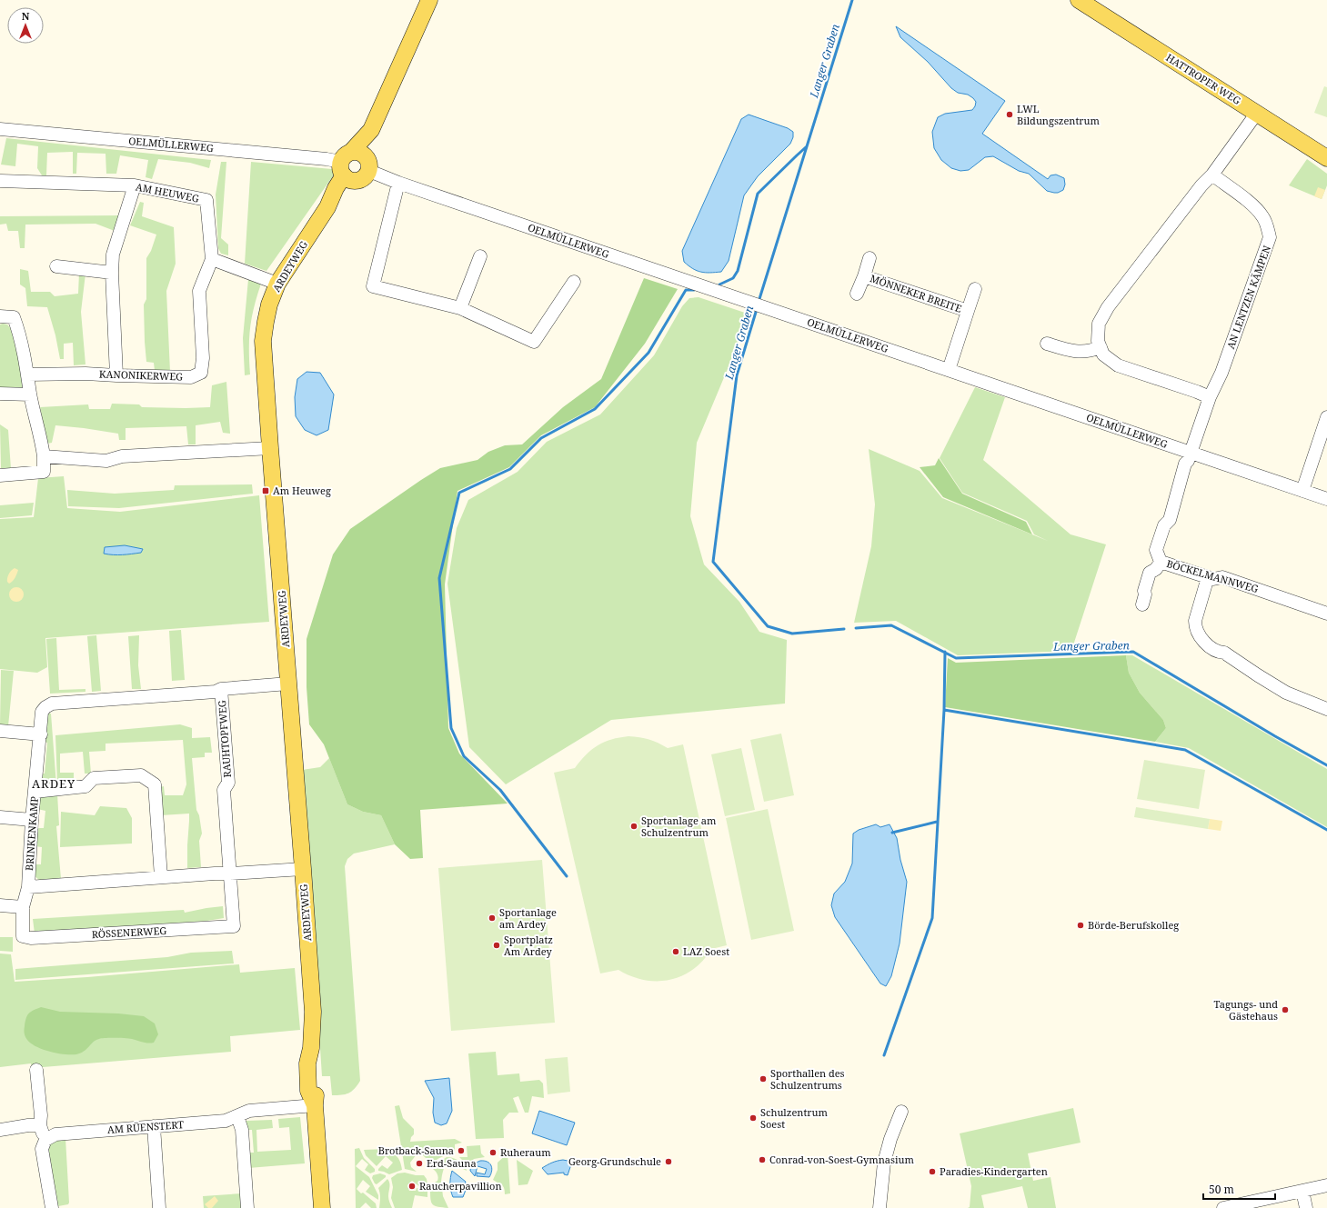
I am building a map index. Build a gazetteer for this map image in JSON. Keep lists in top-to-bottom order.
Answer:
{
  "streets": {
    "main road": ["HATTROPER WEG", "OELMÜLLERWEG", "ARDEYWEG"],
    "street": [
      "AM HEUWEG",
      "MÖNNEKER BREITE",
      "AN LENTZEN KÄMPEN",
      "KANONIKERWEG",
      "BÖCKELMANNWEG",
      "RAUHTOPFWEG",
      "BRINKENKAMP",
      "RÖSSENERWEG",
      "AM RÜENSTERT"
    ]
  },
  "crossings": [
    ["OELMÜLLERWEG", "ARDEYWEG"],
    ["OELMÜLLERWEG", "MÖNNEKER BREITE"],
    ["OELMÜLLERWEG", "AN LENTZEN KÄMPEN"],
    ["OELMÜLLERWEG", "BÖCKELMANNWEG"],
    ["AM HEUWEG", "KANONIKERWEG"],
    ["ARDEYWEG", "BRINKENKAMP"],
    ["ARDEYWEG", "AM RÜENSTERT"],
    ["AN LENTZEN KÄMPEN", "BÖCKELMANNWEG"],
    ["RAUHTOPFWEG", "BRINKENKAMP"],
    ["RAUHTOPFWEG", "RÖSSENERWEG"],
    ["BRINKENKAMP", "RÖSSENERWEG"]
  ],
  "districts": ["ARDEY"],
  "water": ["Langer Graben"],
  "places": {
    "other": [
      "LWL Bildungszentrum",
      "Sportanlage am Schulzentrum",
      "Sportanlage am Ardey",
      "Börde-Berufskolleg",
      "Sportplatz Am Ardey",
      "LAZ Soest",
      "Tagungs- und Gästehaus",
      "Sporthallen des Schulzentrums",
      "Schulzentrum Soest",
      "Brotback-Sauna",
      "Ruheraum",
      "Conrad-von-Soest-Gymnasium",
      "Georg-Grundschule",
      "Erd-Sauna",
      "Paradies-Kindergarten",
      "Raucherpavillion"
    ],
    "transit": ["Am Heuweg"]
  },
  "scale_bar": "50 m",
  "north": "top"
}
